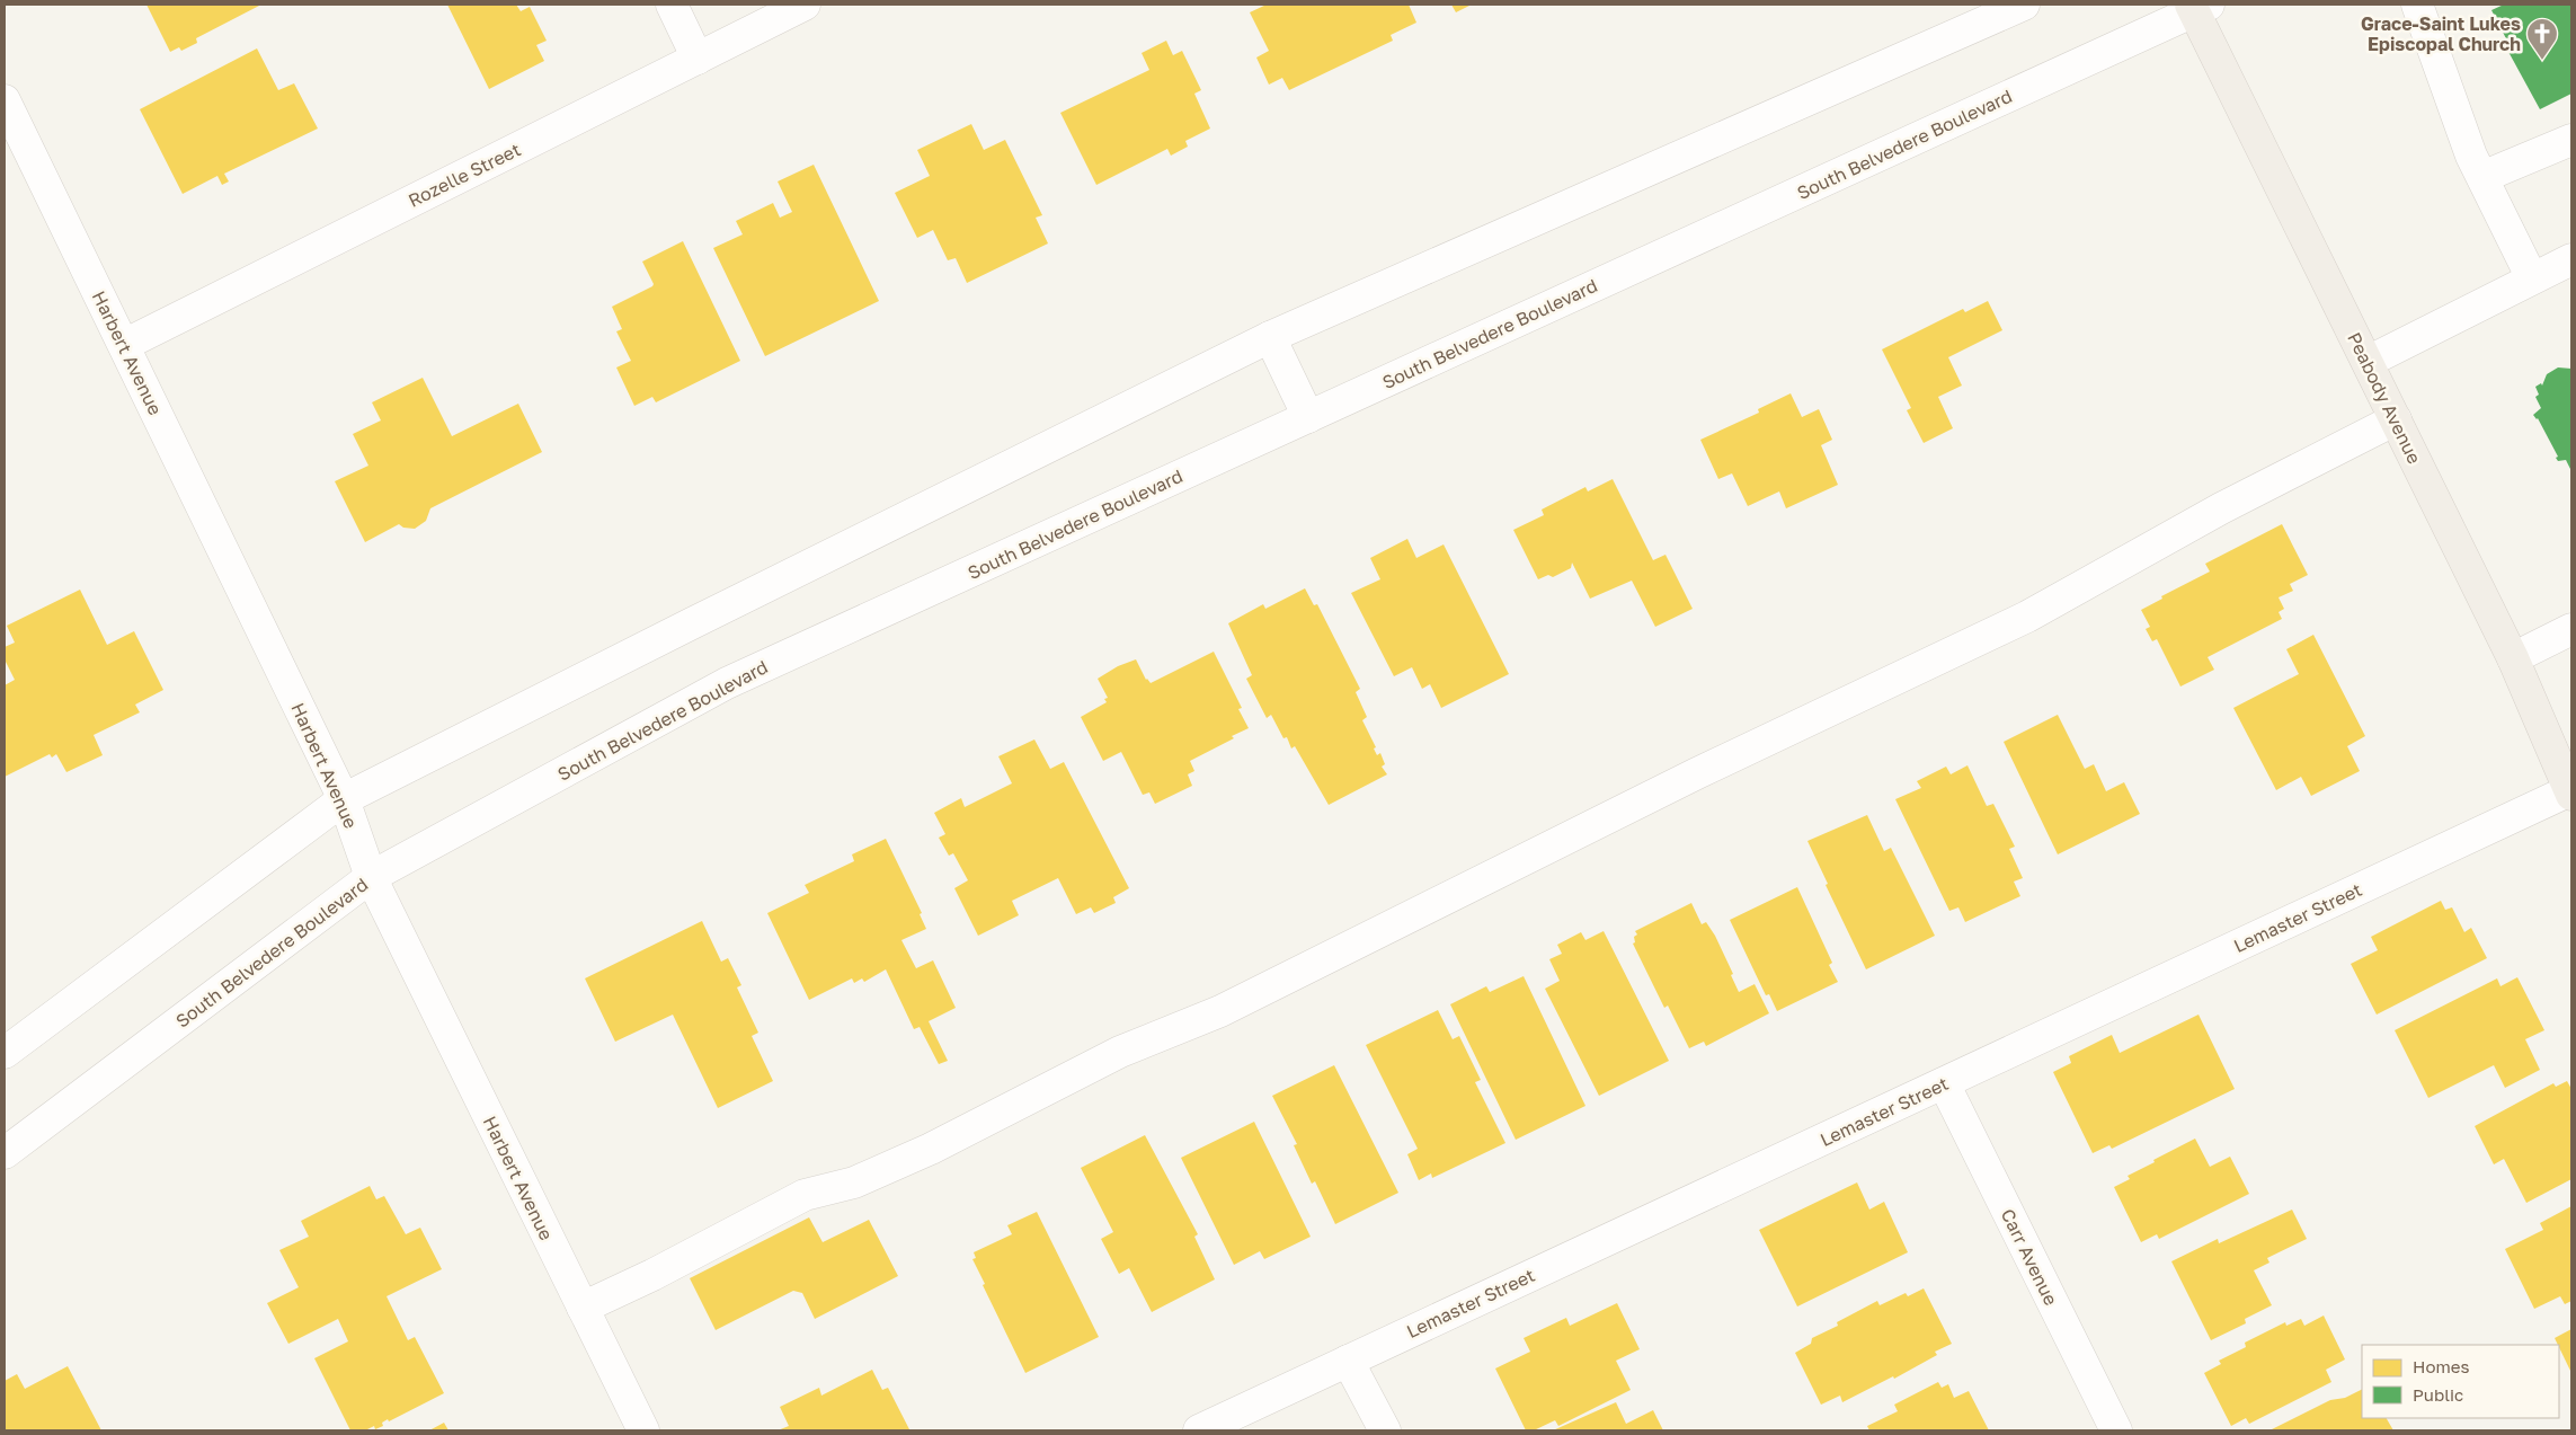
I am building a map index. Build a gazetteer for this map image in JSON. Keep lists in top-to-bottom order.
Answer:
{
  "streets": {
    "main road": ["Peabody Avenue"],
    "street": [
      "South Belvedere Boulevard",
      "Rozelle Street",
      "Harbert Avenue",
      "Lemaster Street",
      "Carr Avenue"
    ]
  },
  "crossings": [
    ["South Belvedere Boulevard", "Harbert Avenue"],
    ["South Belvedere Boulevard", "Peabody Avenue"],
    ["Rozelle Street", "Harbert Avenue"],
    ["Peabody Avenue", "Lemaster Street"],
    ["Lemaster Street", "Carr Avenue"]
  ],
  "places": {
    "church": ["Grace-Saint Lukes Episcopal Church"]
  },
  "legend": ["Homes", "Public"]
}
